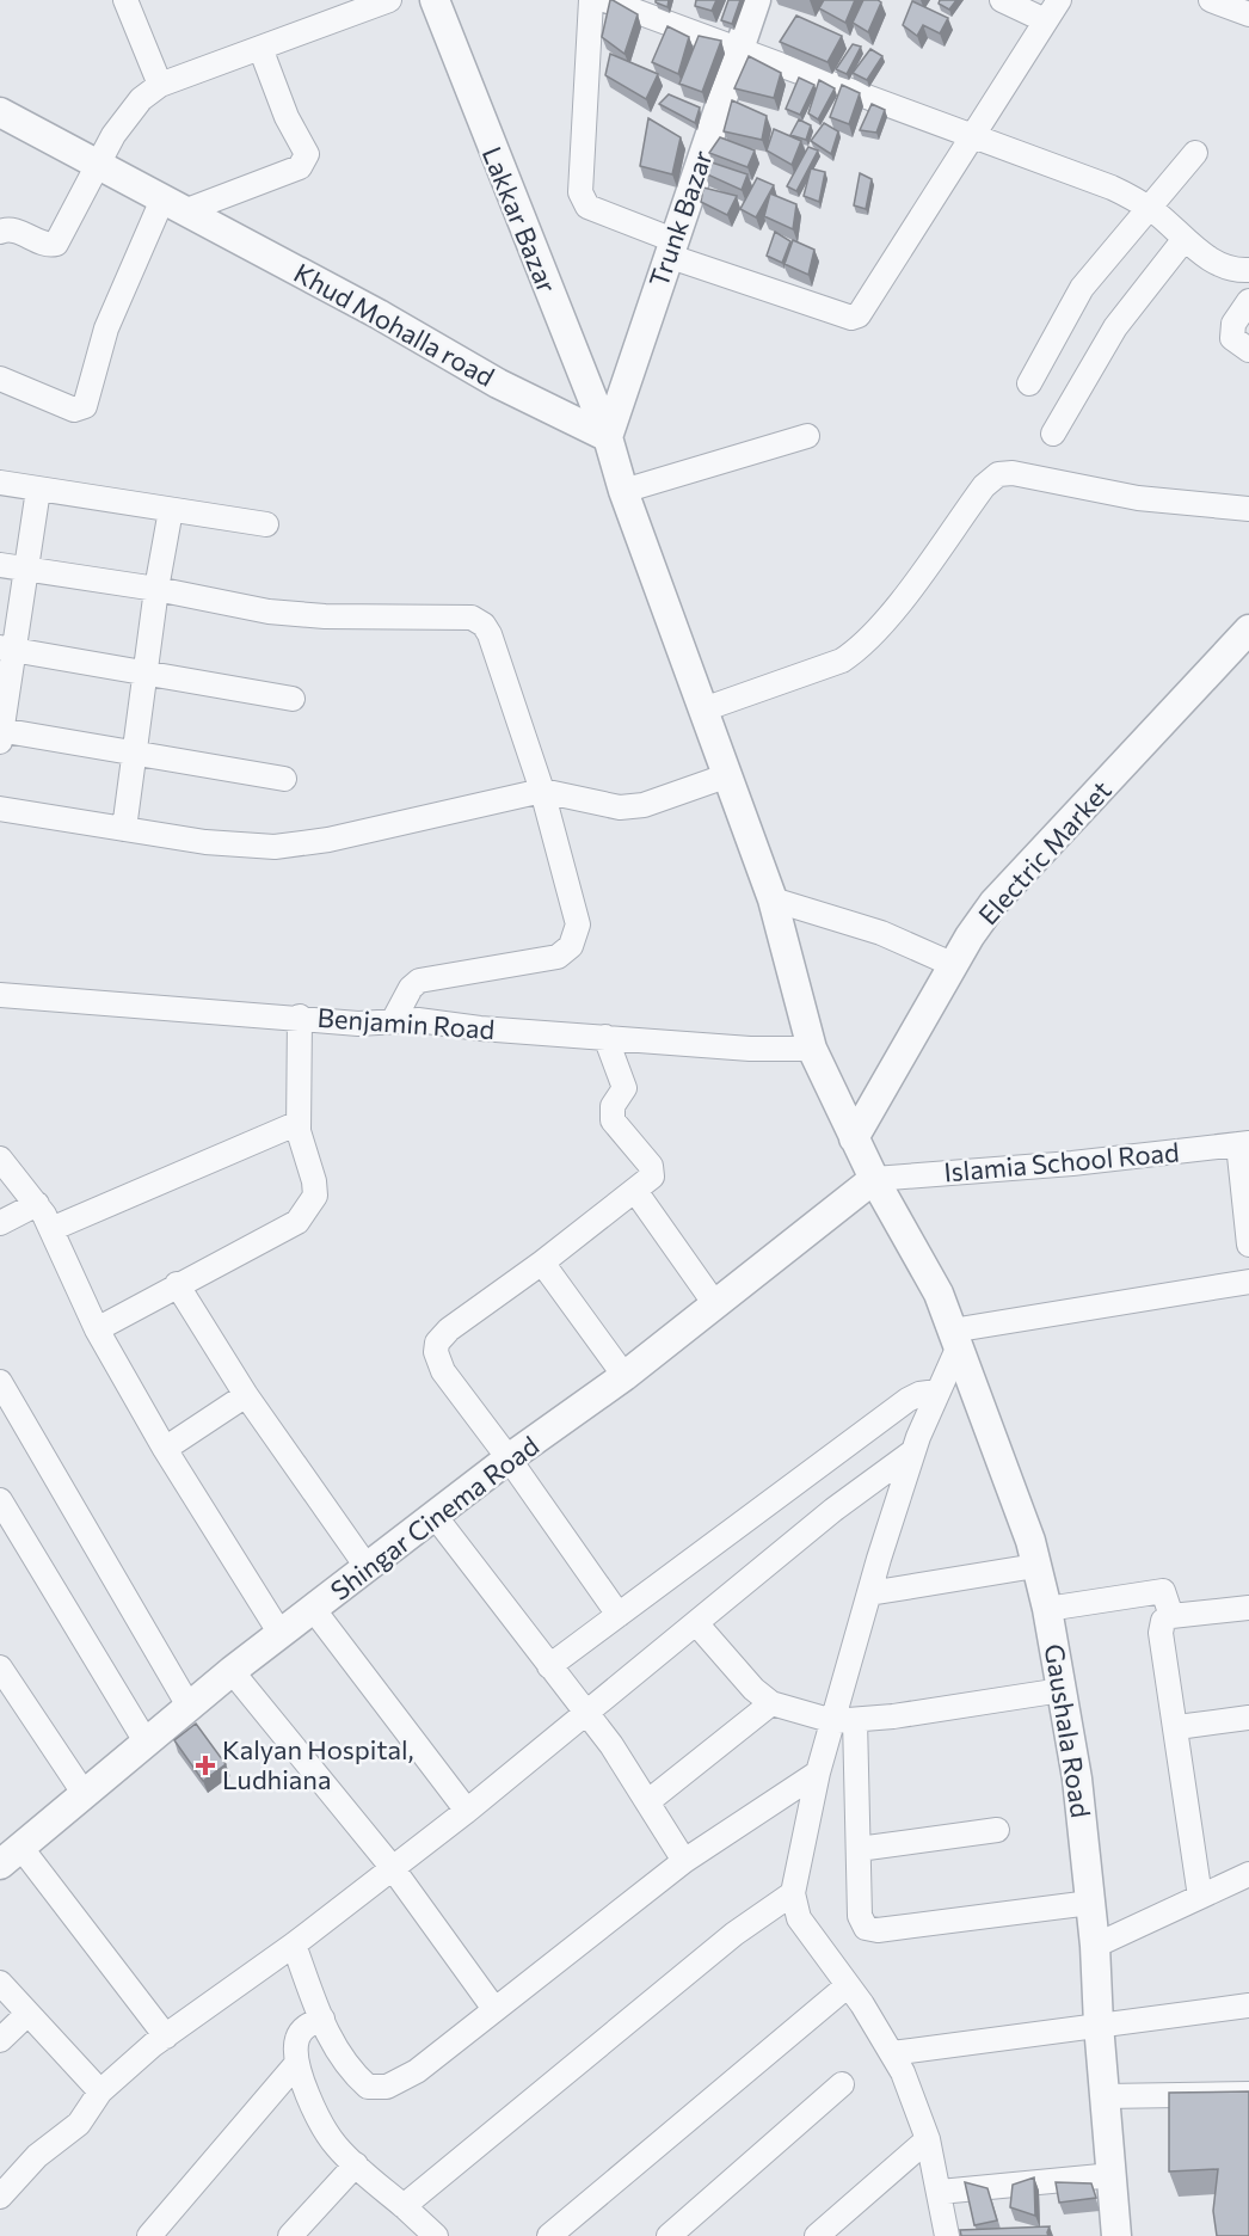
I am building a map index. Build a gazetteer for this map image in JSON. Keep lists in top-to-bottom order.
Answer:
{
  "streets": {
    "street": [
      "Trunk Bazar",
      "Lakkar Bazar",
      "Khud Mohalla road",
      "Electric Market",
      "Benjamin Road",
      "Islamia School Road",
      "Shingar Cinema Road",
      "Gaushala Road"
    ]
  },
  "crossings": [
    ["Trunk Bazar", "Lakkar Bazar"],
    ["Trunk Bazar", "Khud Mohalla road"],
    ["Lakkar Bazar", "Khud Mohalla road"],
    ["Electric Market", "Gaushala Road"],
    ["Benjamin Road", "Gaushala Road"],
    ["Islamia School Road", "Shingar Cinema Road"],
    ["Islamia School Road", "Gaushala Road"],
    ["Shingar Cinema Road", "Gaushala Road"]
  ],
  "places": {
    "health": ["Kalyan Hospital, Ludhiana"]
  }
}
